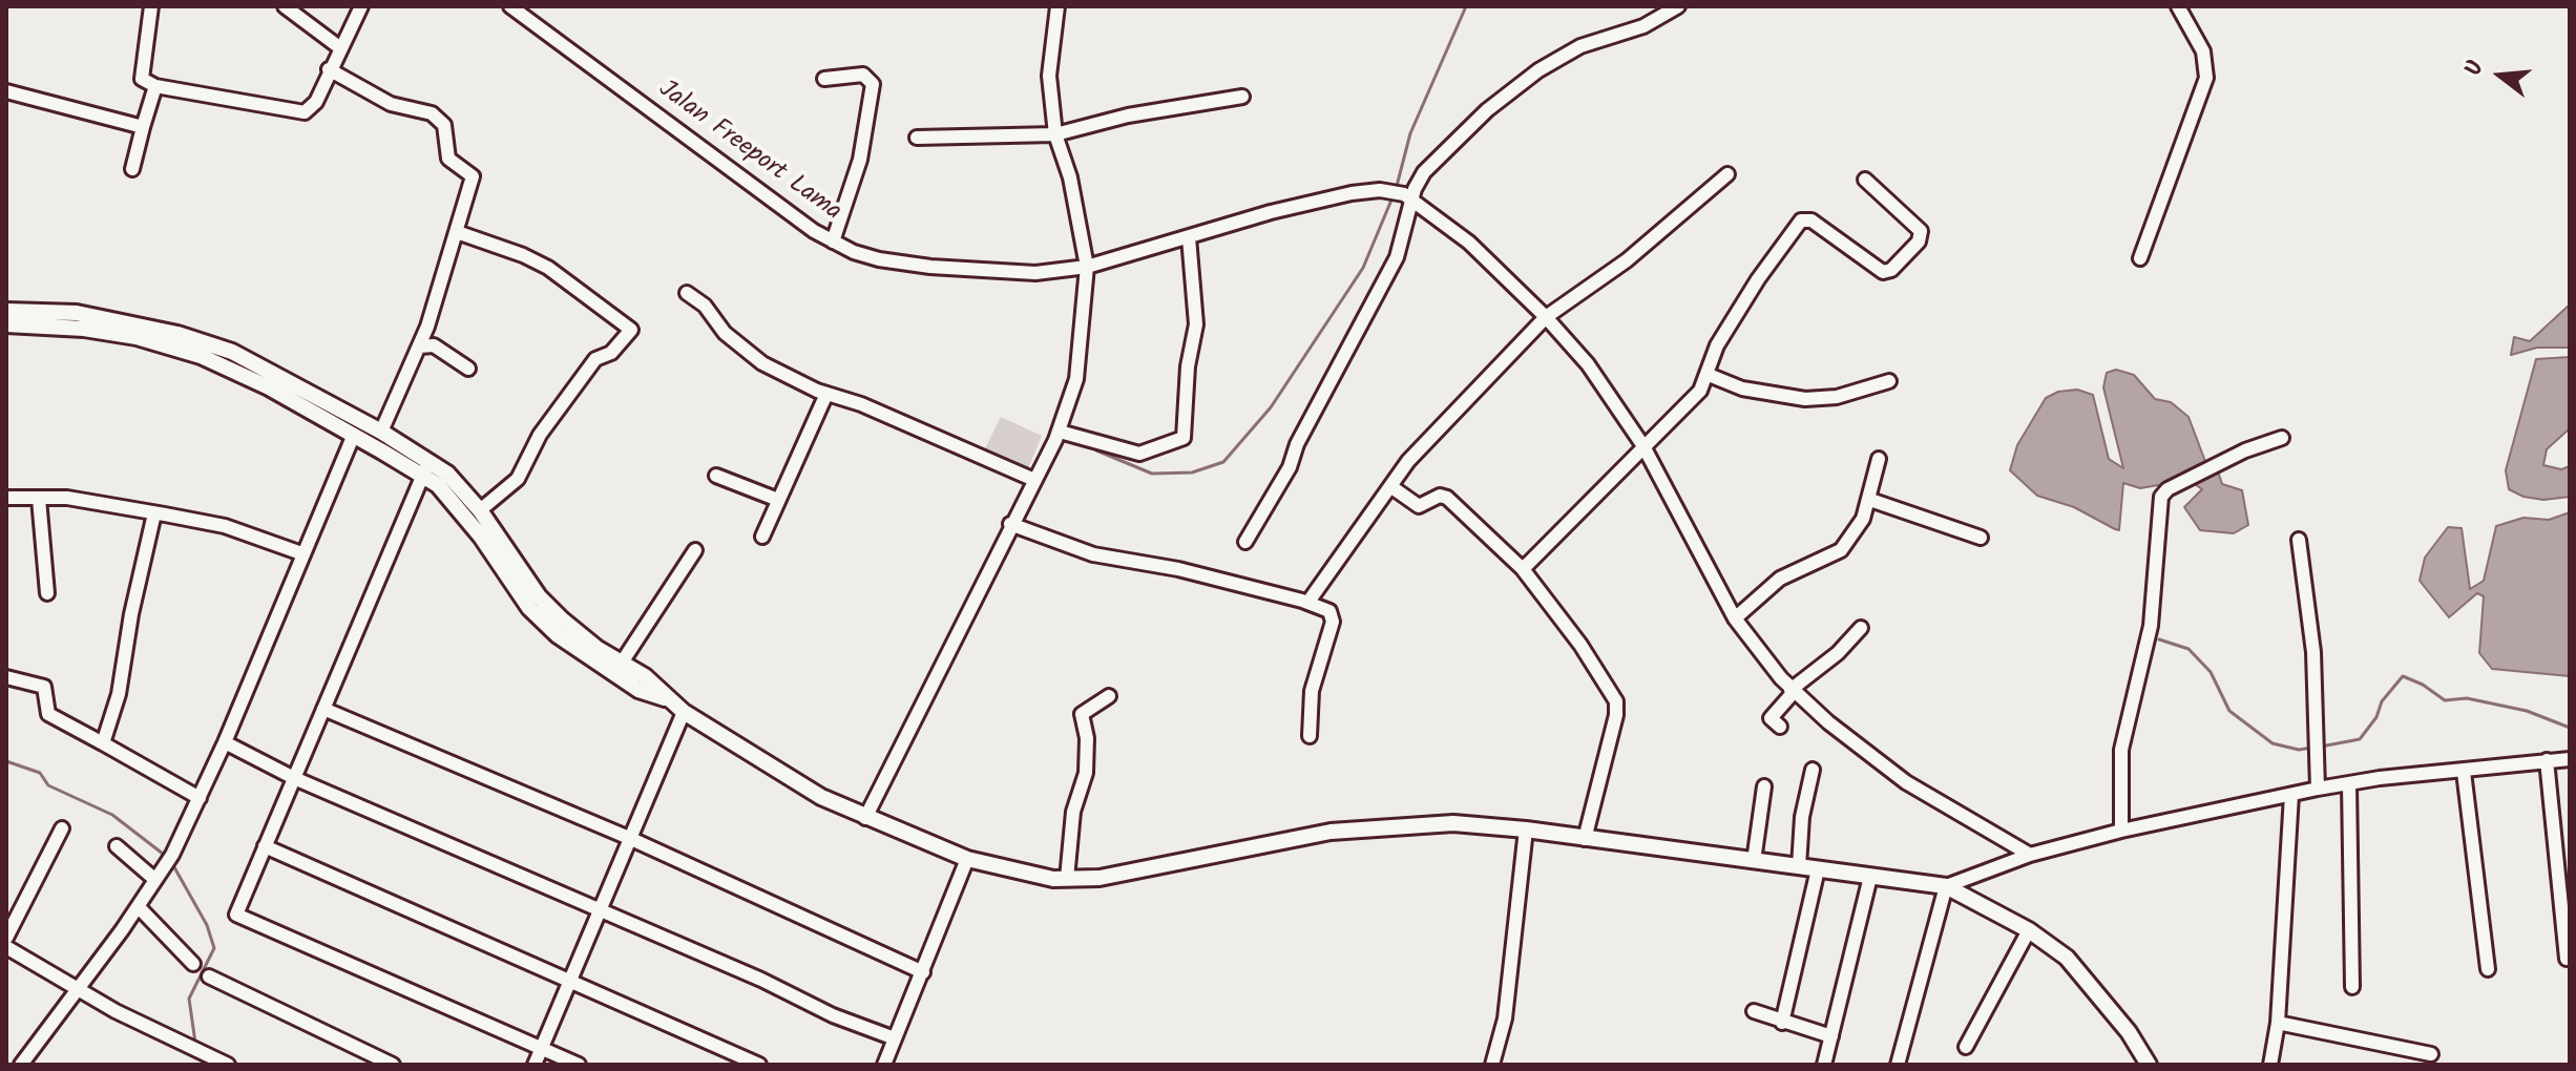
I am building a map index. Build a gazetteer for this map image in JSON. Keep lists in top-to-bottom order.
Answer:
{
  "streets": {
    "street": ["Jalan Freeport Lama"]
  },
  "north": "left"
}
